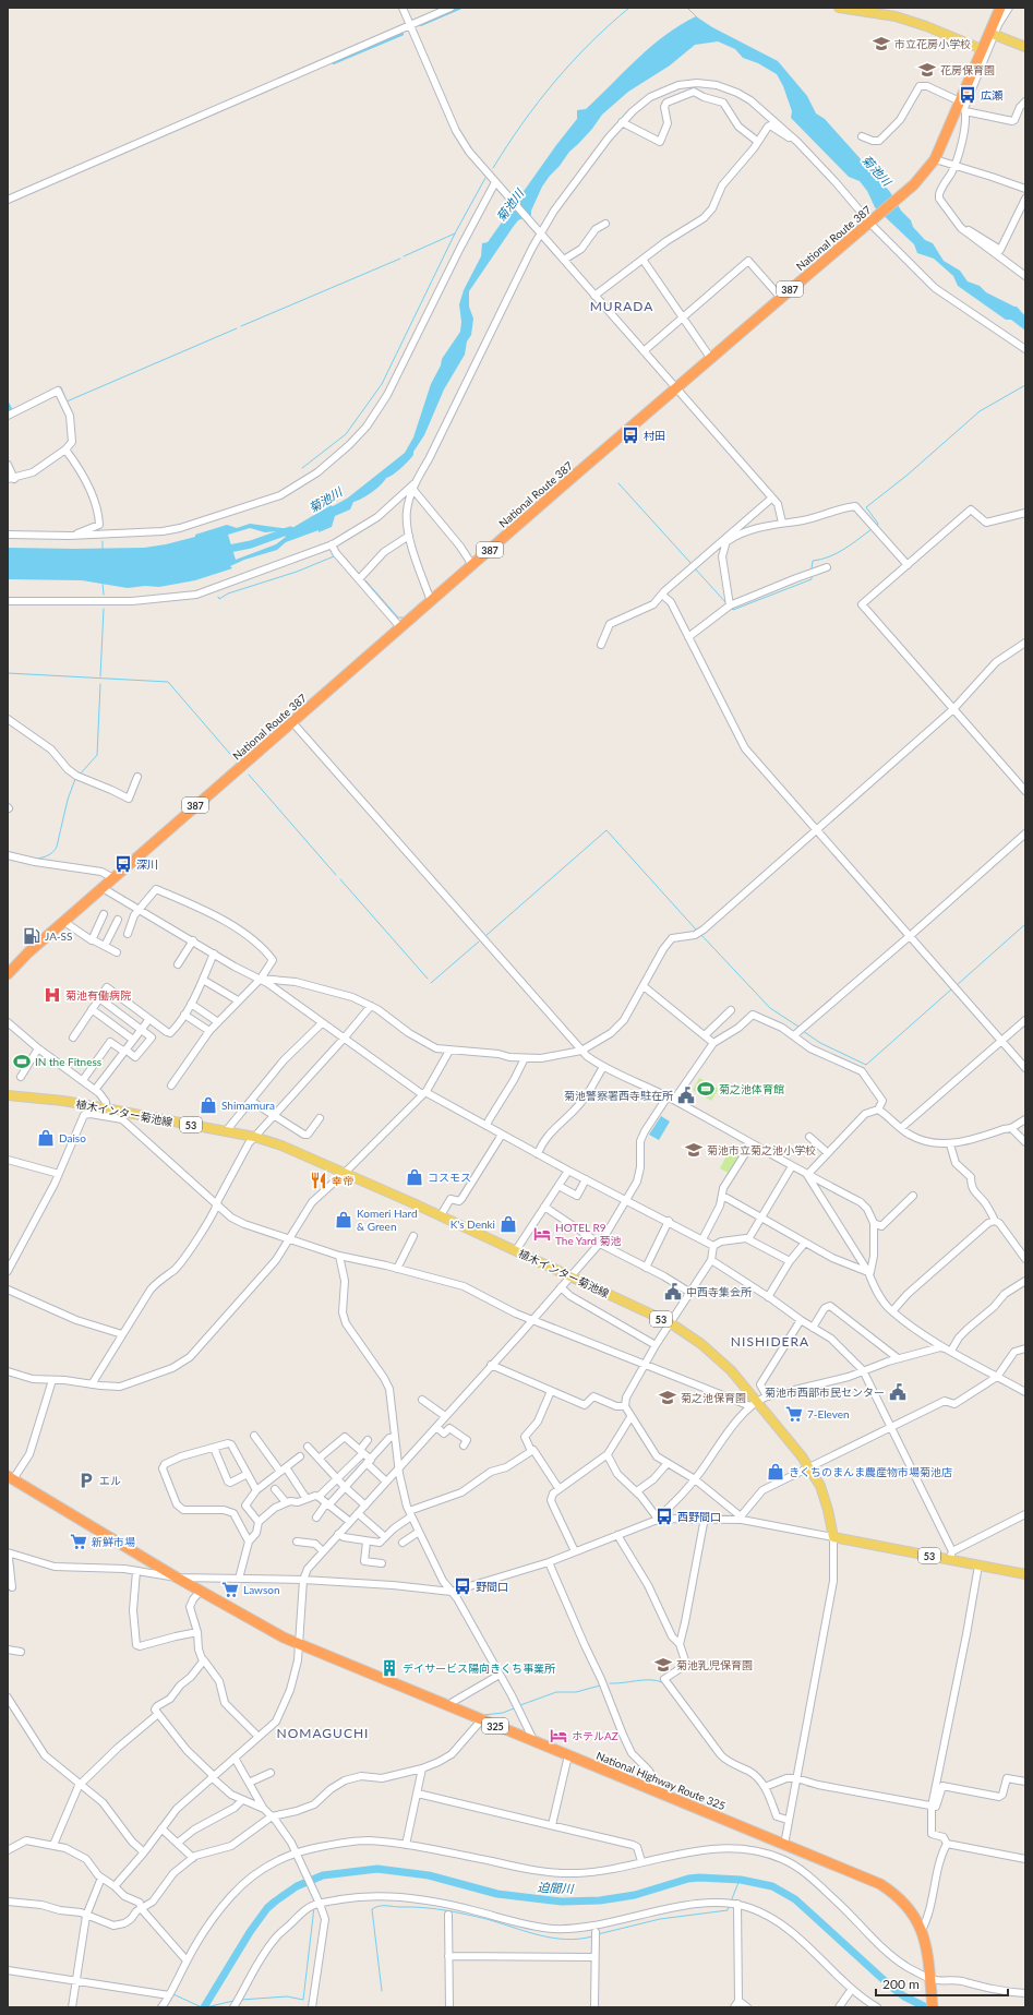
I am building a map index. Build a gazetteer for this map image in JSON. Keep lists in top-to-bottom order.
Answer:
{
  "streets": {
    "highway": [
      "National Route 387",
      "387",
      "325",
      "National Highway Route 325"
    ],
    "main road": ["植木インター菊池線", "53"]
  },
  "crossings": [
    ["植木インター菊池線", "53"]
  ],
  "districts": ["MURADA", "NISHIDERA", "NOMAGUCHI"],
  "water": ["菊池川", "迫間川"],
  "places": {
    "school or university": [
      "市立花房小学校",
      "花房保育園",
      "菊池市立菊之池小学校",
      "菊之池保育園",
      "菊池乳児保育園"
    ],
    "bus stop": [
      "広瀬",
      "村田",
      "深川",
      "西野間口",
      "野間口"
    ],
    "fuel station": ["JA-SS"],
    "hospital": ["菊池有働病院"],
    "sports": ["IN the Fitness", "菊之池体育館"],
    "public building": ["菊池警察署西寺駐在所", "中西寺集会所", "菊池市西部市民センター"],
    "shop": [
      "Shimamura",
      "Daiso",
      "コスモス",
      "Komeri Hard & Green",
      "K's Denki",
      "きくちのまんま農産物市場菊池店"
    ],
    "restaurant": ["幸帝"],
    "hotel": ["HOTEL R9 The Yard 菊池", "ホテルAZ"],
    "supermarket": ["7-Eleven", "新鮮市場", "Lawson"],
    "parking": ["エル"],
    "building": ["デイサービス陽向きくち事業所"]
  },
  "scale_bar": "200 m"
}
